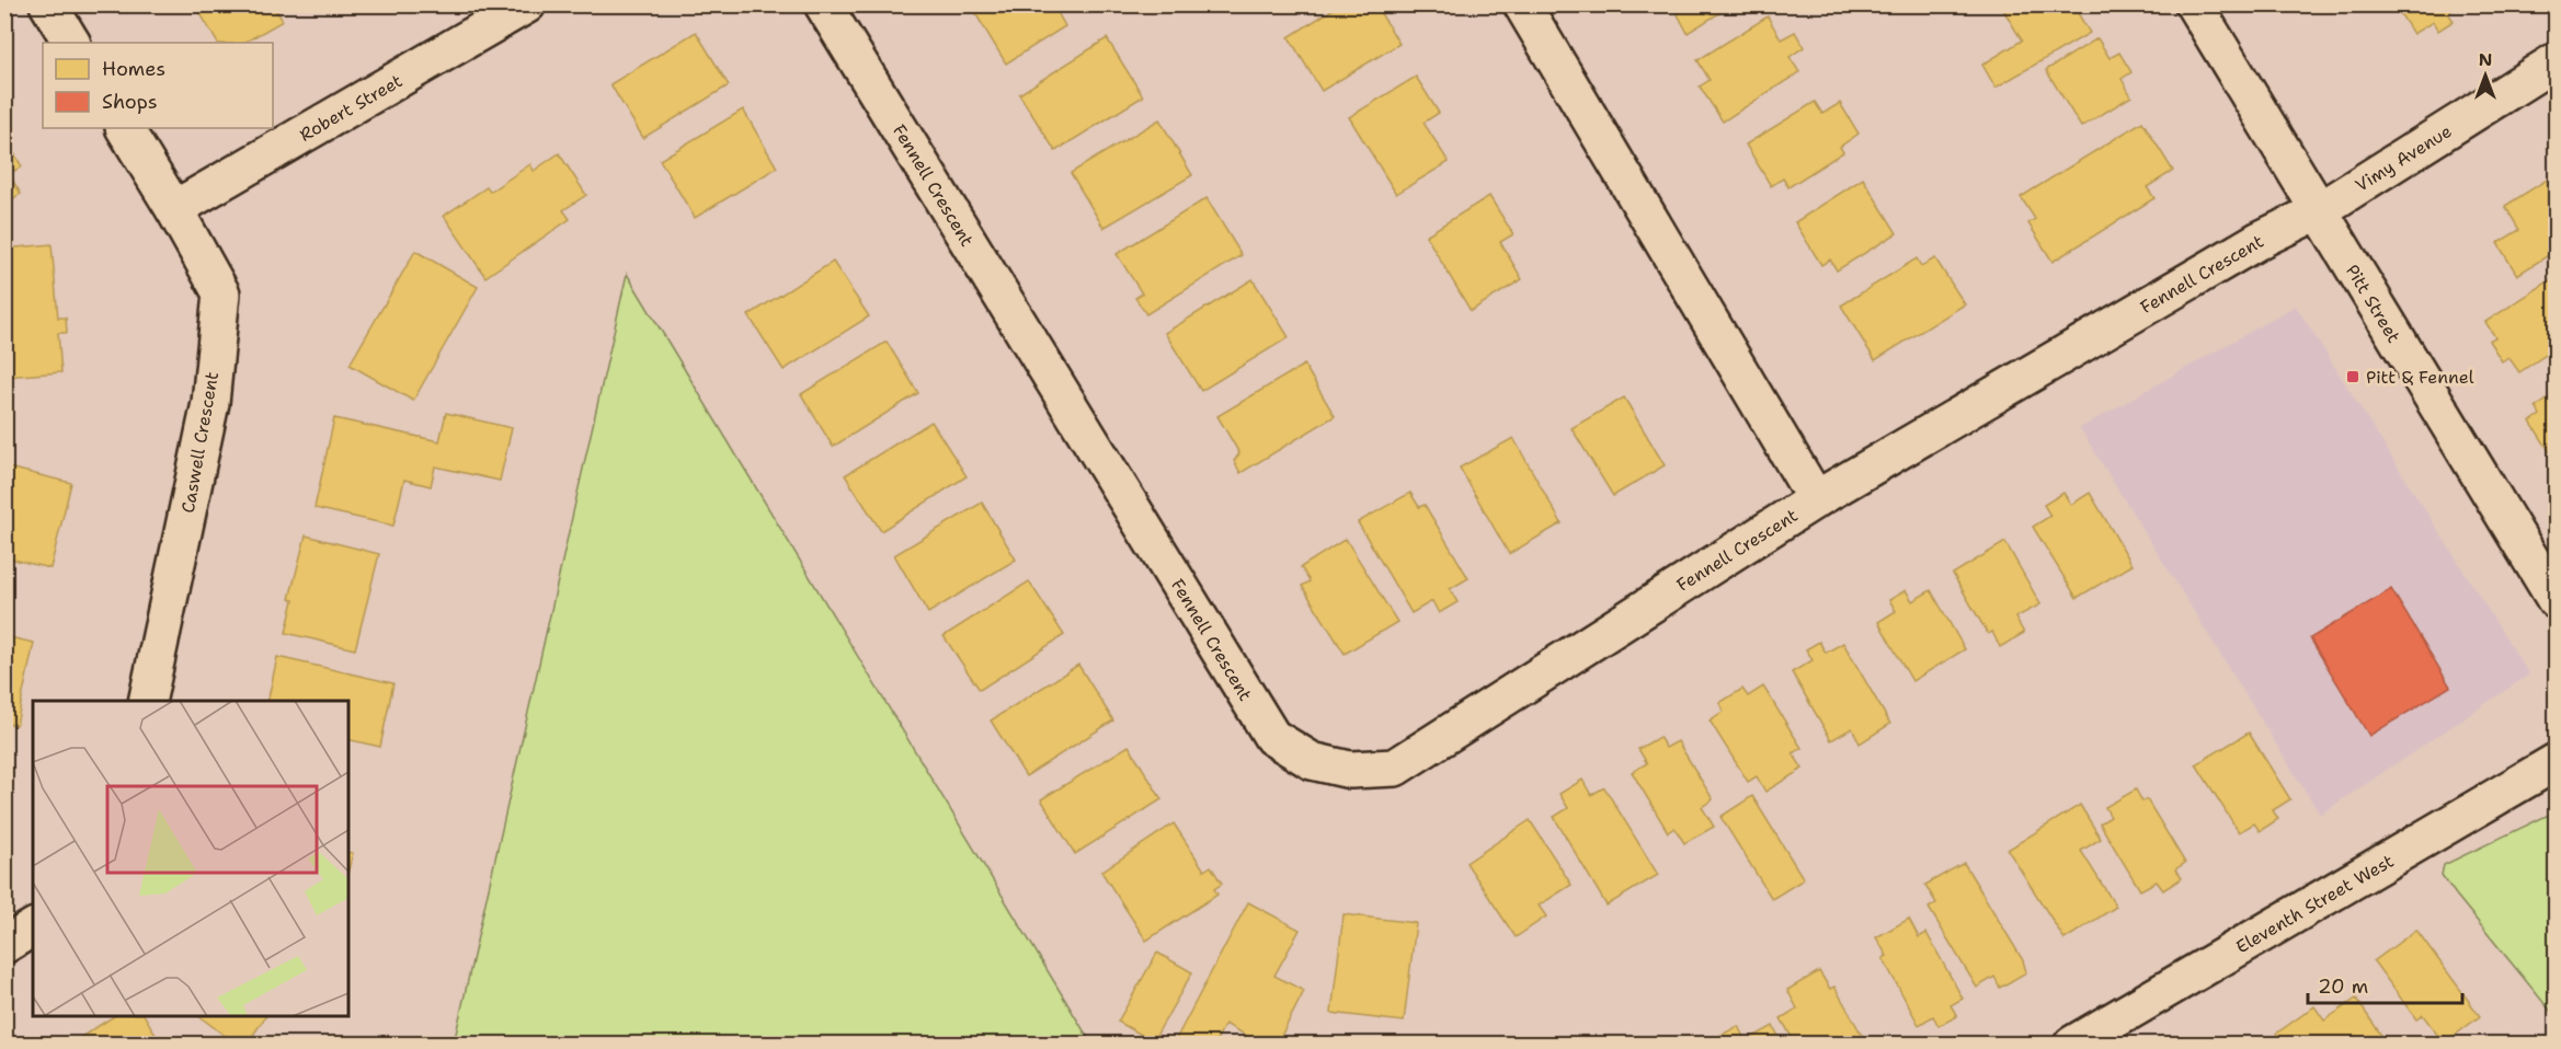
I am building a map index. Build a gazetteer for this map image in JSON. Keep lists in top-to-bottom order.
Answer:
{
  "streets": {
    "street": [
      "Robert Street",
      "Vimy Avenue",
      "Fennell Crescent",
      "Pitt Street",
      "Caswell Crescent",
      "Eleventh Street West"
    ]
  },
  "crossings": [
    ["Robert Street", "Caswell Crescent"],
    ["Vimy Avenue", "Fennell Crescent"],
    ["Vimy Avenue", "Pitt Street"],
    ["Fennell Crescent", "Pitt Street"]
  ],
  "places": {
    "transit": ["Pitt & Fennel"]
  },
  "legend": ["Homes", "Shops"],
  "scale_bar": "20 m",
  "north": "top"
}
